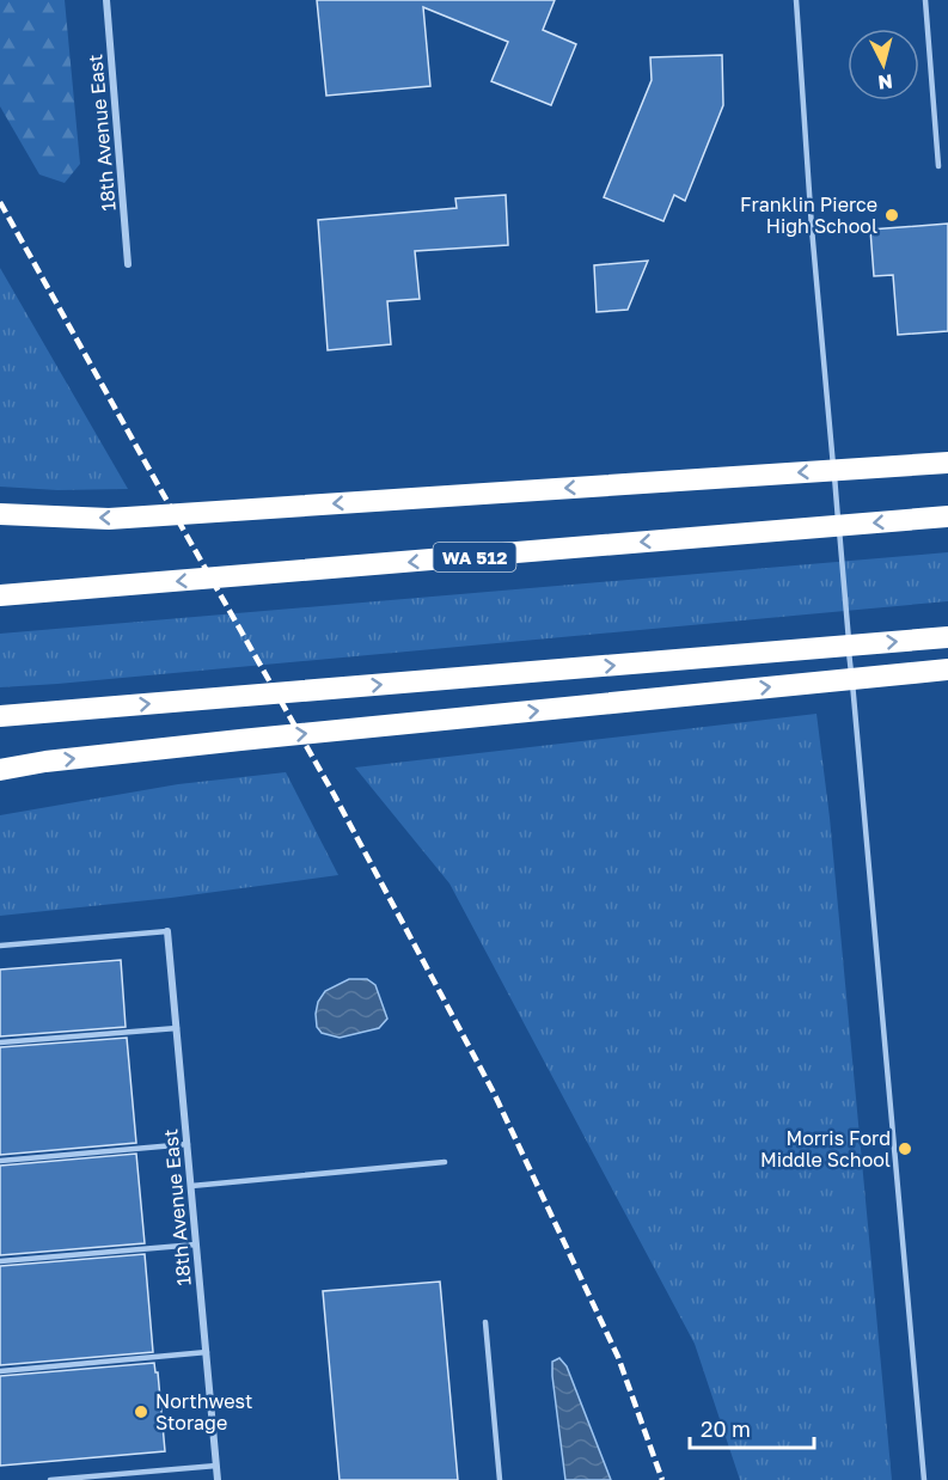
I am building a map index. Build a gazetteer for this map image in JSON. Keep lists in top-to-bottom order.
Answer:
{
  "streets": {
    "highway": ["WA 512"],
    "street": ["18th Avenue East"]
  },
  "places": ["Franklin Pierce High School", "Morris Ford Middle School", "Northwest Storage"],
  "scale_bar": "20 m",
  "north": "bottom"
}
